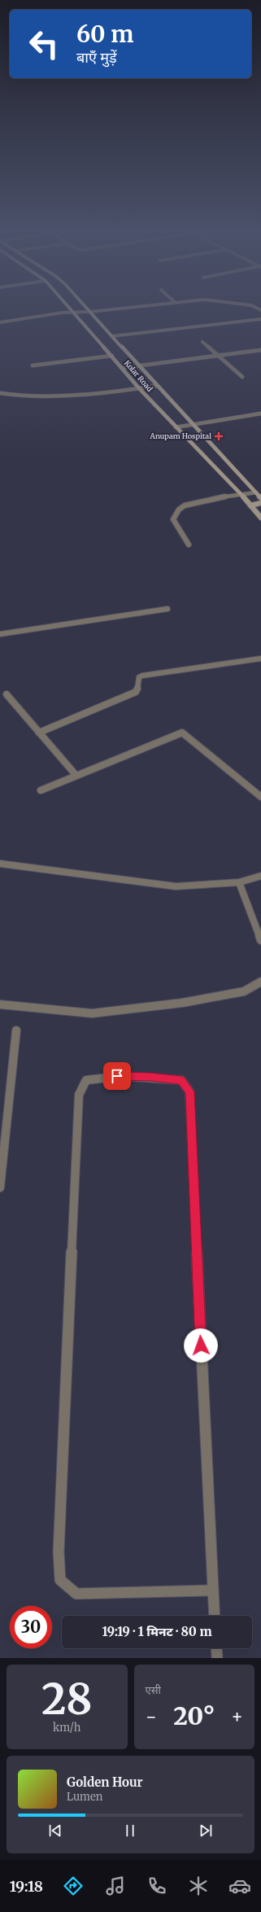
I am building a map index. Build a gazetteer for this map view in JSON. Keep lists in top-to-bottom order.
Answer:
{
  "streets": {
    "main road": ["Kolar Road"]
  },
  "places": {
    "health": ["Anupam Hospital"]
  },
  "page": {
    "turn": ["60 m", "बाएँ मुड़ें"],
    "limit": "30",
    "trip": "19:19 · 1 मिनट · 80 m",
    "tile": [
      ["28", "km/h"],
      "एसी"
    ],
    "heat": ["−", "20°", "+"],
    "song": ["Golden Hour", "Lumen"],
    "tabs": "19:18"
  }
}
